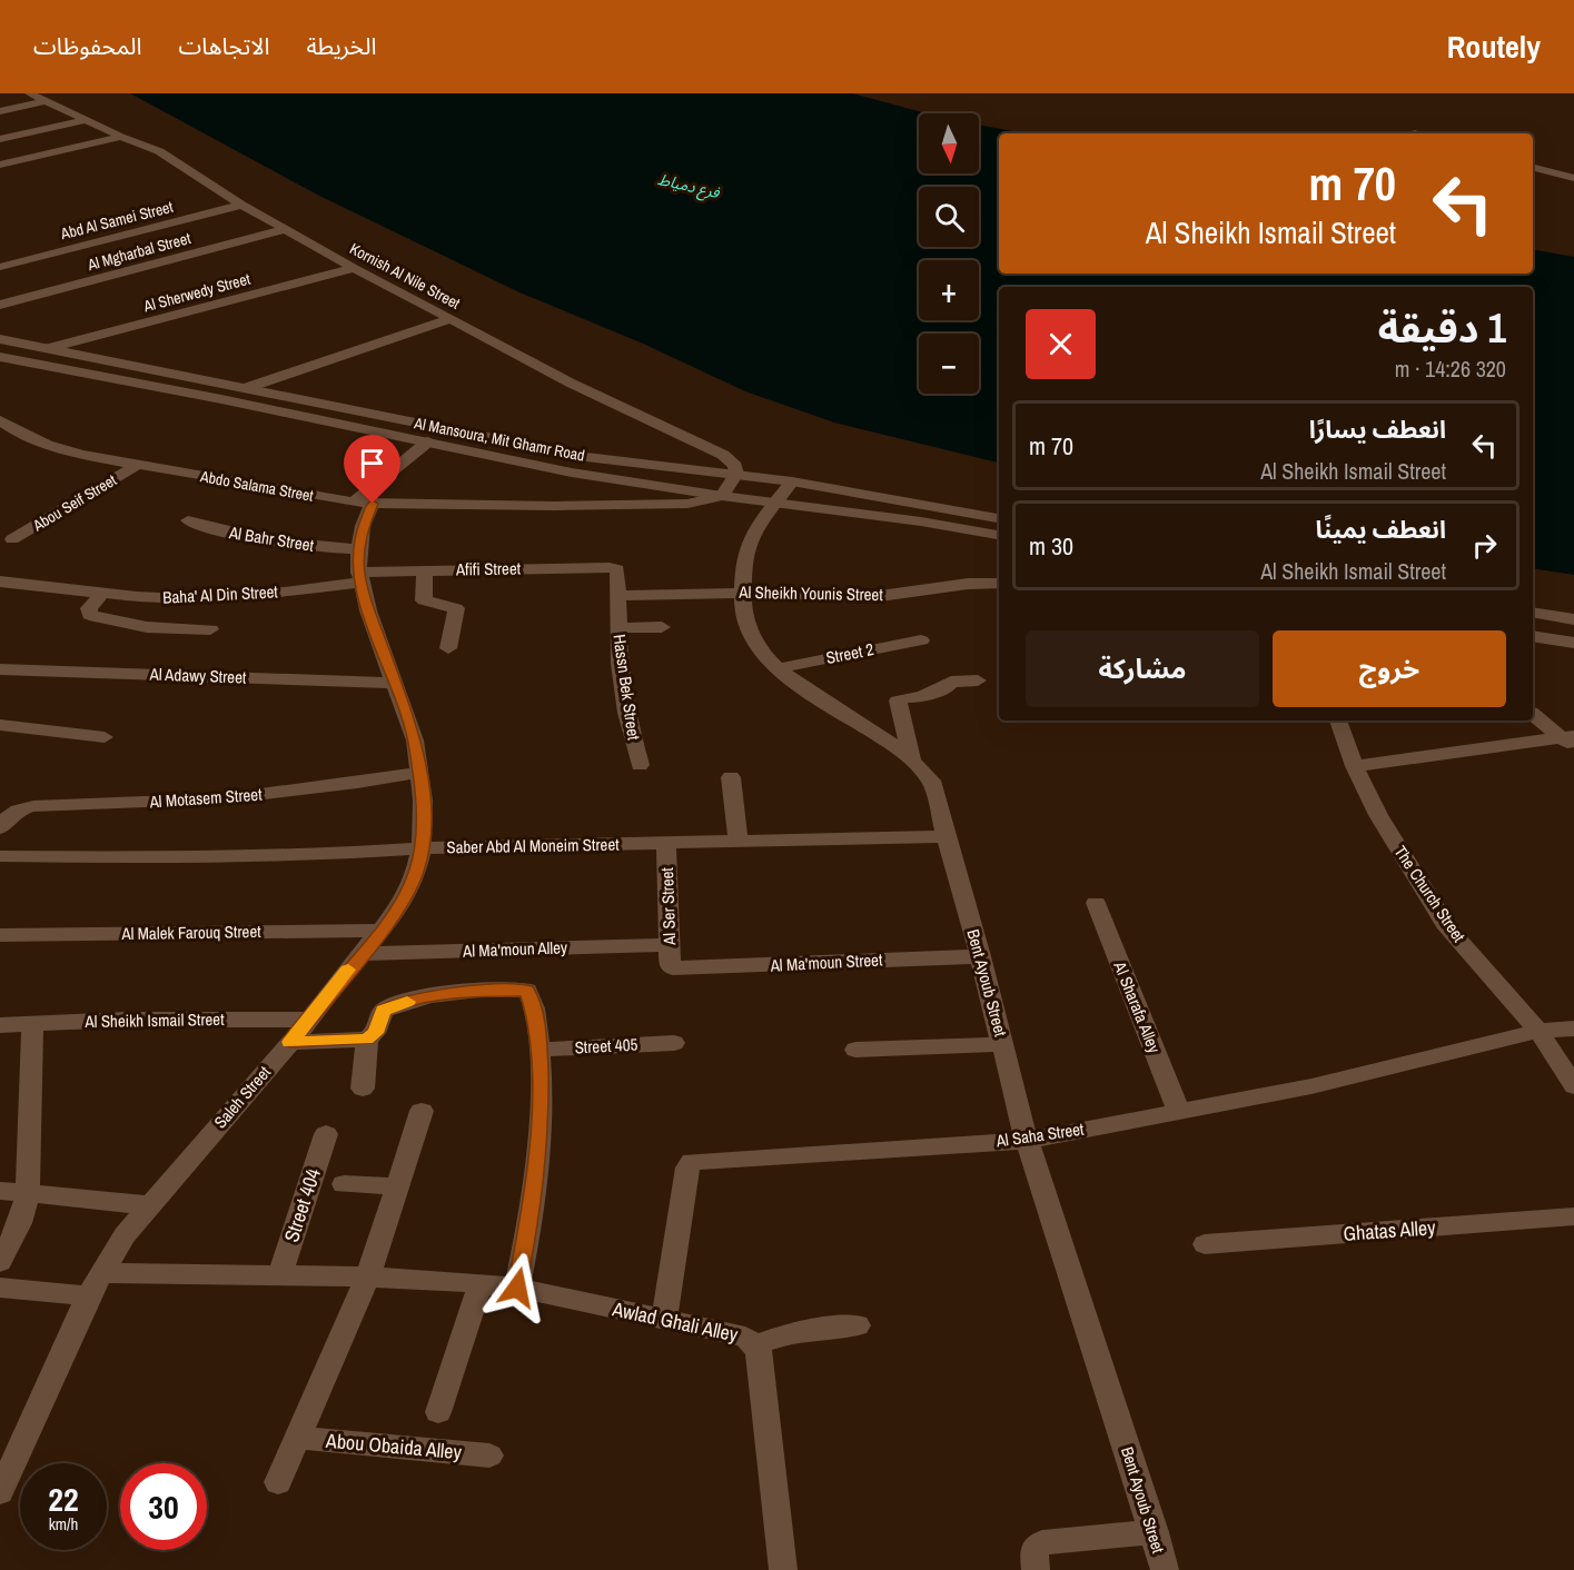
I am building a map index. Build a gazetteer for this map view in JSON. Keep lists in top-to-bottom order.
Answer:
{
  "streets": {
    "street": [
      "Abd Al Samei Street",
      "Al Mgharbal Street",
      "Kornish Al Nile Street",
      "Al Sherwedy Street",
      "Al Mansoura, Mit Ghamr Road",
      "Abdo Salama Street",
      "Abou Seif Street",
      "Al Bahr Street",
      "Afifi Street",
      "Al Sheikh Younis Street",
      "Baha' Al Din Street",
      "Street 2",
      "Al Adawy Street",
      "Hassn Bek Street",
      "Al Motasem Street",
      "Saber Abd Al Moneim Street",
      "The Church Street",
      "Al Ser Street",
      "Al Malek Farouq Street",
      "Al Ma'moun Alley",
      "Al Ma'moun Street",
      "Bent Ayoub Street",
      "Al Sharafa Alley",
      "Al Sheikh Ismail Street",
      "Street 405",
      "Saleh Street",
      "Al Saha Street",
      "Street 404",
      "Ghatas Alley",
      "Awlad Ghali Alley",
      "Abou Obaida Alley"
    ]
  },
  "crossings": [
    ["Abd Al Samei Street", "Kornish Al Nile Street"],
    ["Al Mgharbal Street", "Kornish Al Nile Street"],
    ["Kornish Al Nile Street", "Al Sherwedy Street"],
    ["Kornish Al Nile Street", "Al Mansoura, Mit Ghamr Road"],
    ["Al Sherwedy Street", "Al Mansoura, Mit Ghamr Road"],
    ["Al Mansoura, Mit Ghamr Road", "Abdo Salama Street"],
    ["Al Mansoura, Mit Ghamr Road", "Bent Ayoub Street"],
    ["Al Mansoura, Mit Ghamr Road", "Saleh Street"],
    ["Abdo Salama Street", "Abou Seif Street"],
    ["Abdo Salama Street", "Saleh Street"],
    ["Al Bahr Street", "Saleh Street"],
    ["Afifi Street", "Baha' Al Din Street"],
    ["Afifi Street", "Hassn Bek Street"],
    ["Afifi Street", "Saleh Street"],
    ["Al Sheikh Younis Street", "Hassn Bek Street"],
    ["Al Sheikh Younis Street", "Bent Ayoub Street"],
    ["Baha' Al Din Street", "Saleh Street"],
    ["Street 2", "Bent Ayoub Street"],
    ["Al Adawy Street", "Saleh Street"],
    ["Al Motasem Street", "Saleh Street"],
    ["Saber Abd Al Moneim Street", "Al Ser Street"],
    ["Saber Abd Al Moneim Street", "Bent Ayoub Street"],
    ["Saber Abd Al Moneim Street", "Saleh Street"],
    ["The Church Street", "Al Saha Street"],
    ["Al Ser Street", "Al Ma'moun Alley"],
    ["Al Ser Street", "Al Ma'moun Street"],
    ["Al Malek Farouq Street", "Saleh Street"],
    ["Al Ma'moun Alley", "Saleh Street"],
    ["Al Ma'moun Street", "Bent Ayoub Street"],
    ["Bent Ayoub Street", "Al Saha Street"],
    ["Al Sharafa Alley", "Al Saha Street"],
    ["Al Sheikh Ismail Street", "Saleh Street"],
    ["Saleh Street", "Awlad Ghali Alley"],
    ["Al Saha Street", "Awlad Ghali Alley"],
    ["Street 404", "Awlad Ghali Alley"],
    ["Awlad Ghali Alley", "Abou Obaida Alley"]
  ],
  "water": ["فرع دمياط"],
  "north": "bottom",
  "page": {
    "header": "Routely",
    "nav": ["الخريطة", "الاتجاهات", "المحفوظات"],
    "map_buttons": ["+", "−"],
    "turn": ["70 m", "Al Sheikh Ismail Street"],
    "heading": ["1 دقيقة", "320 m · 14:26"],
    "list": [
      {
        "name": "انعطف يسارًا",
        "note": "Al Sheikh Ismail Street",
        "value": "70 m"
      },
      {
        "name": "انعطف يمينًا",
        "note": "Al Sheikh Ismail Street",
        "value": "30 m"
      }
    ],
    "buttons": ["خروج", "مشاركة"],
    "speed": "22 km/h",
    "limit": "30"
  }
}
